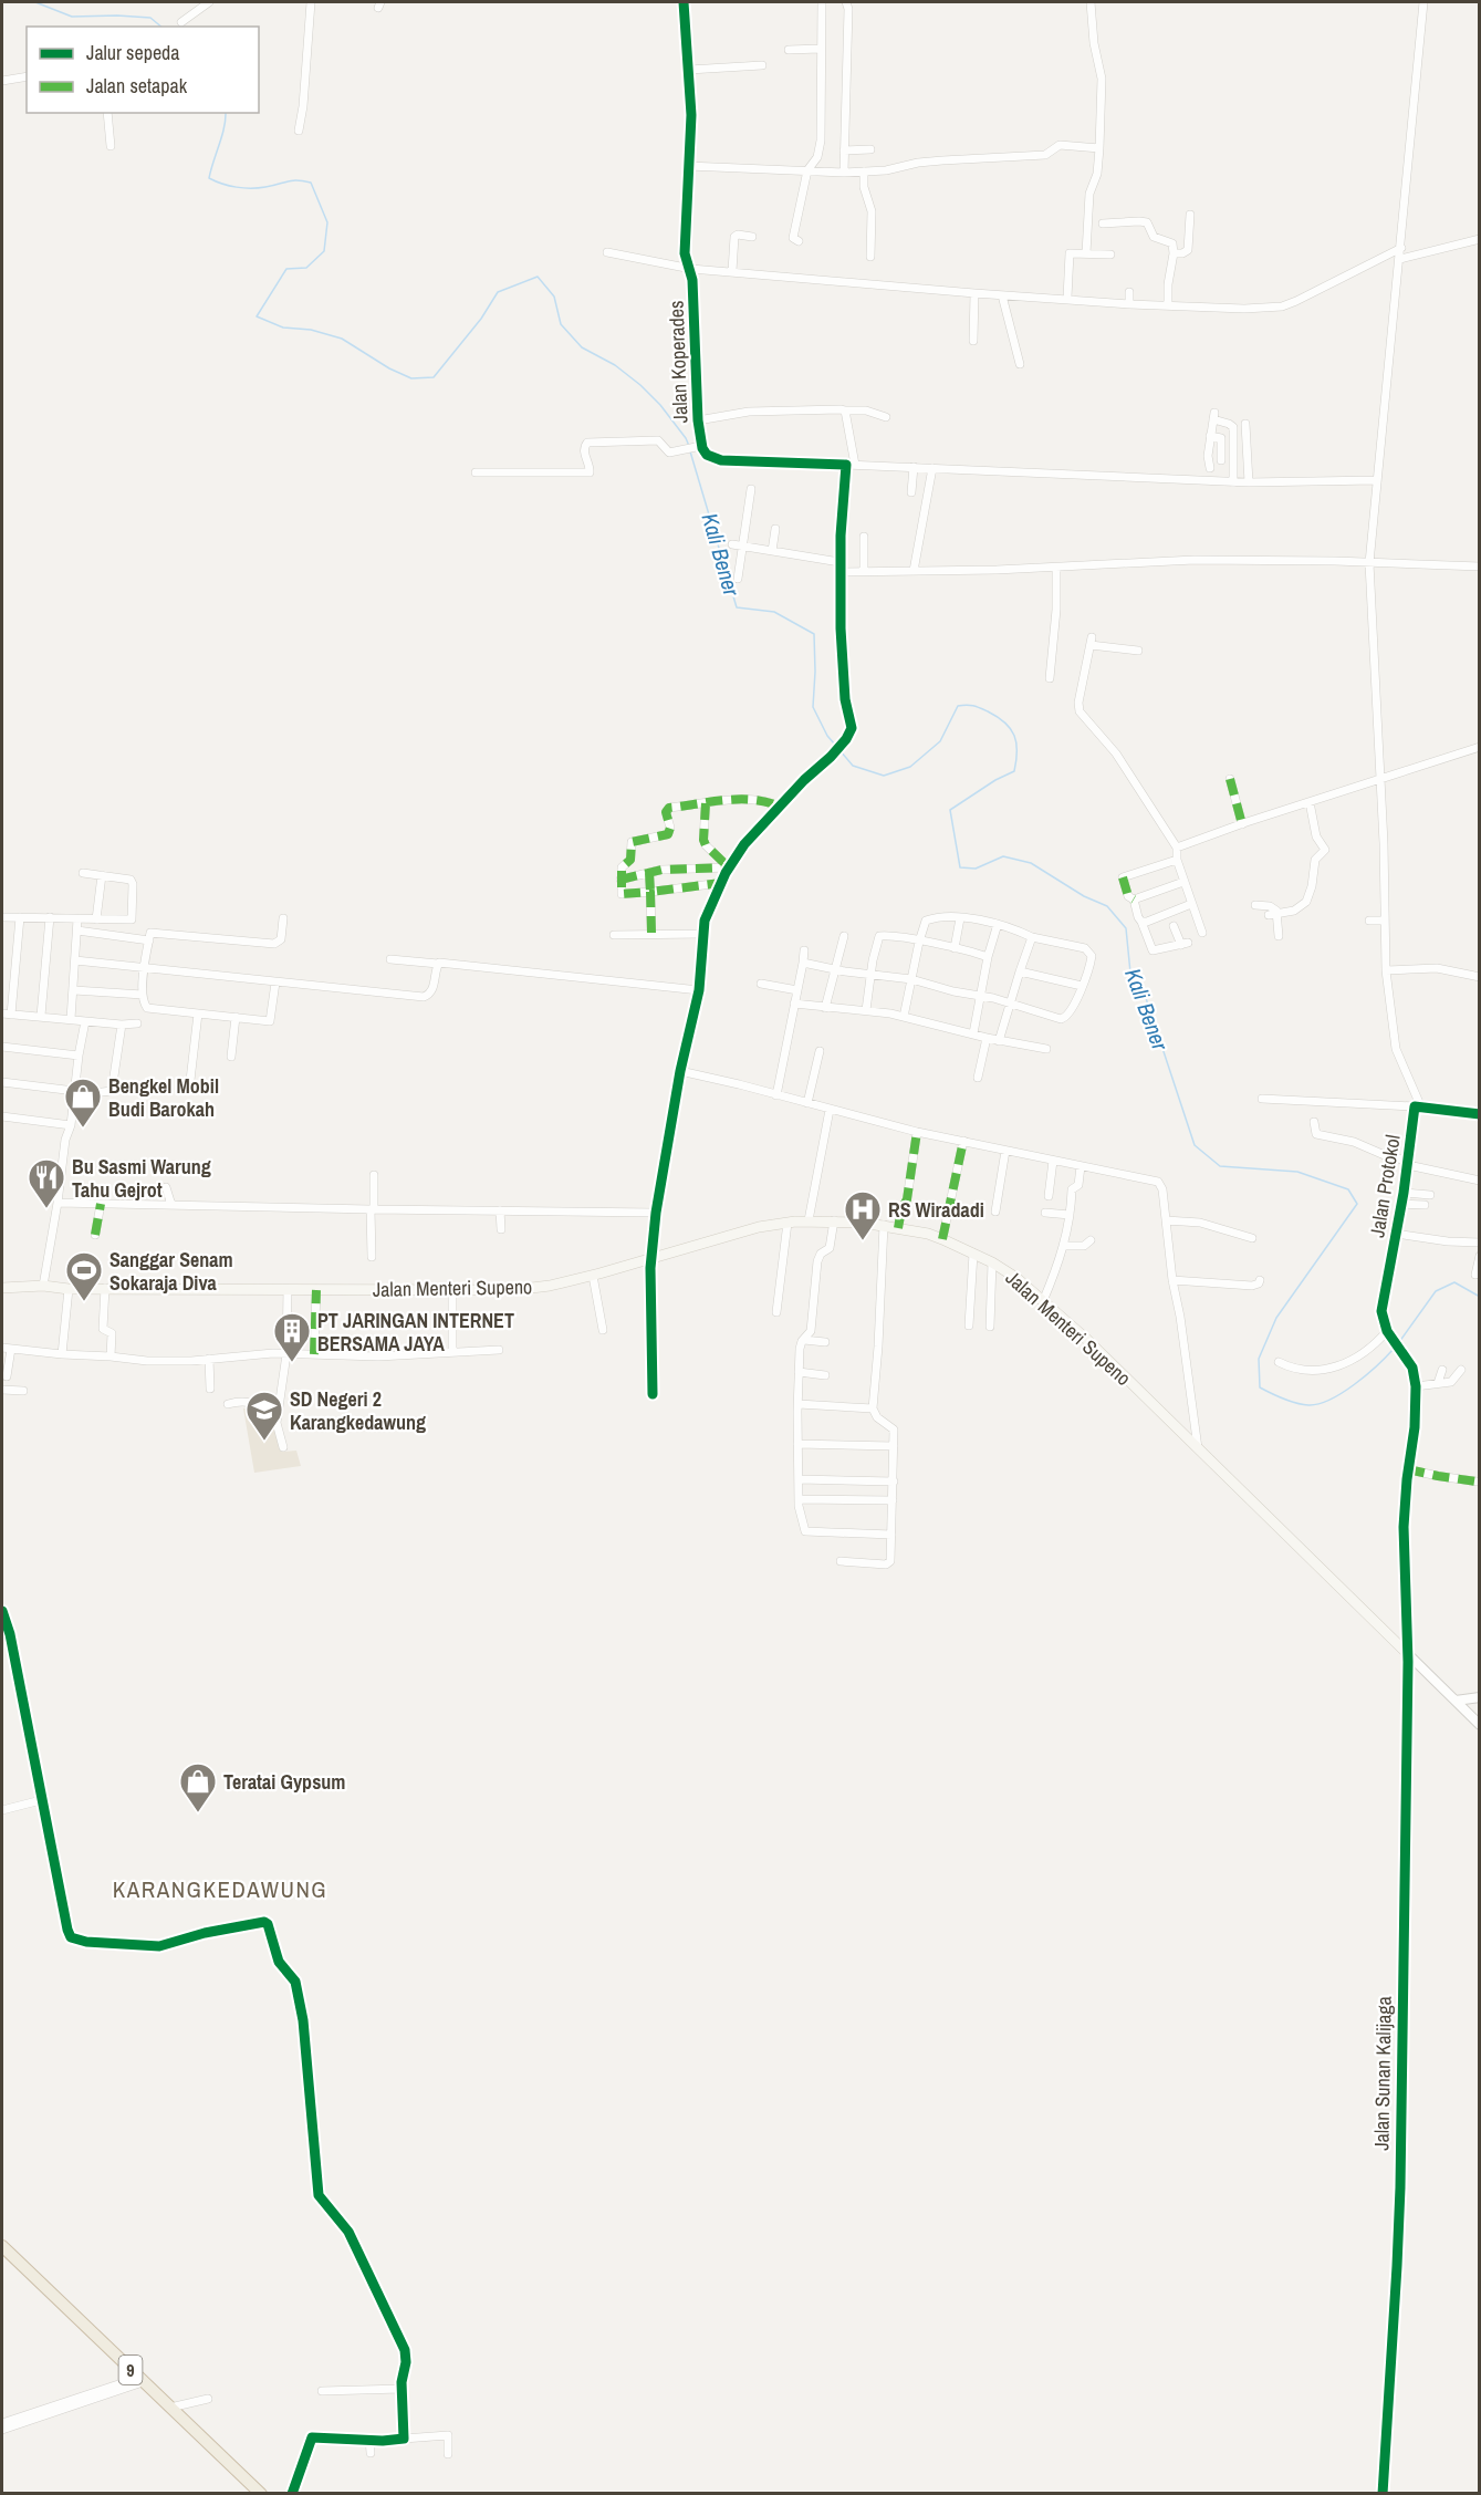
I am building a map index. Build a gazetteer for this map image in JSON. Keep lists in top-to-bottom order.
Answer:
{
  "streets": {
    "highway": ["9"],
    "main road": ["Jalan Menteri Supeno"],
    "street": ["Jalan Koperades", "Jalan Protokol", "Jalan Sunan Kalijaga"]
  },
  "crossings": [
    ["Jalan Menteri Supeno", "Jalan Sunan Kalijaga"]
  ],
  "districts": ["KARANGKEDAWUNG"],
  "water": ["Kali Bener"],
  "places": {
    "shop": ["Bengkel Mobil Budi Barokah", "Teratai Gypsum"],
    "restaurant": ["Bu Sasmi Warung Tahu Gejrot"],
    "hospital": ["RS Wiradadi"],
    "sports": ["Sanggar Senam Sokaraja Diva"],
    "building": ["PT JARINGAN INTERNET BERSAMA JAYA"],
    "school or university": ["SD Negeri 2 Karangkedawung"]
  },
  "legend": ["Jalur sepeda", "Jalan setapak"]
}
